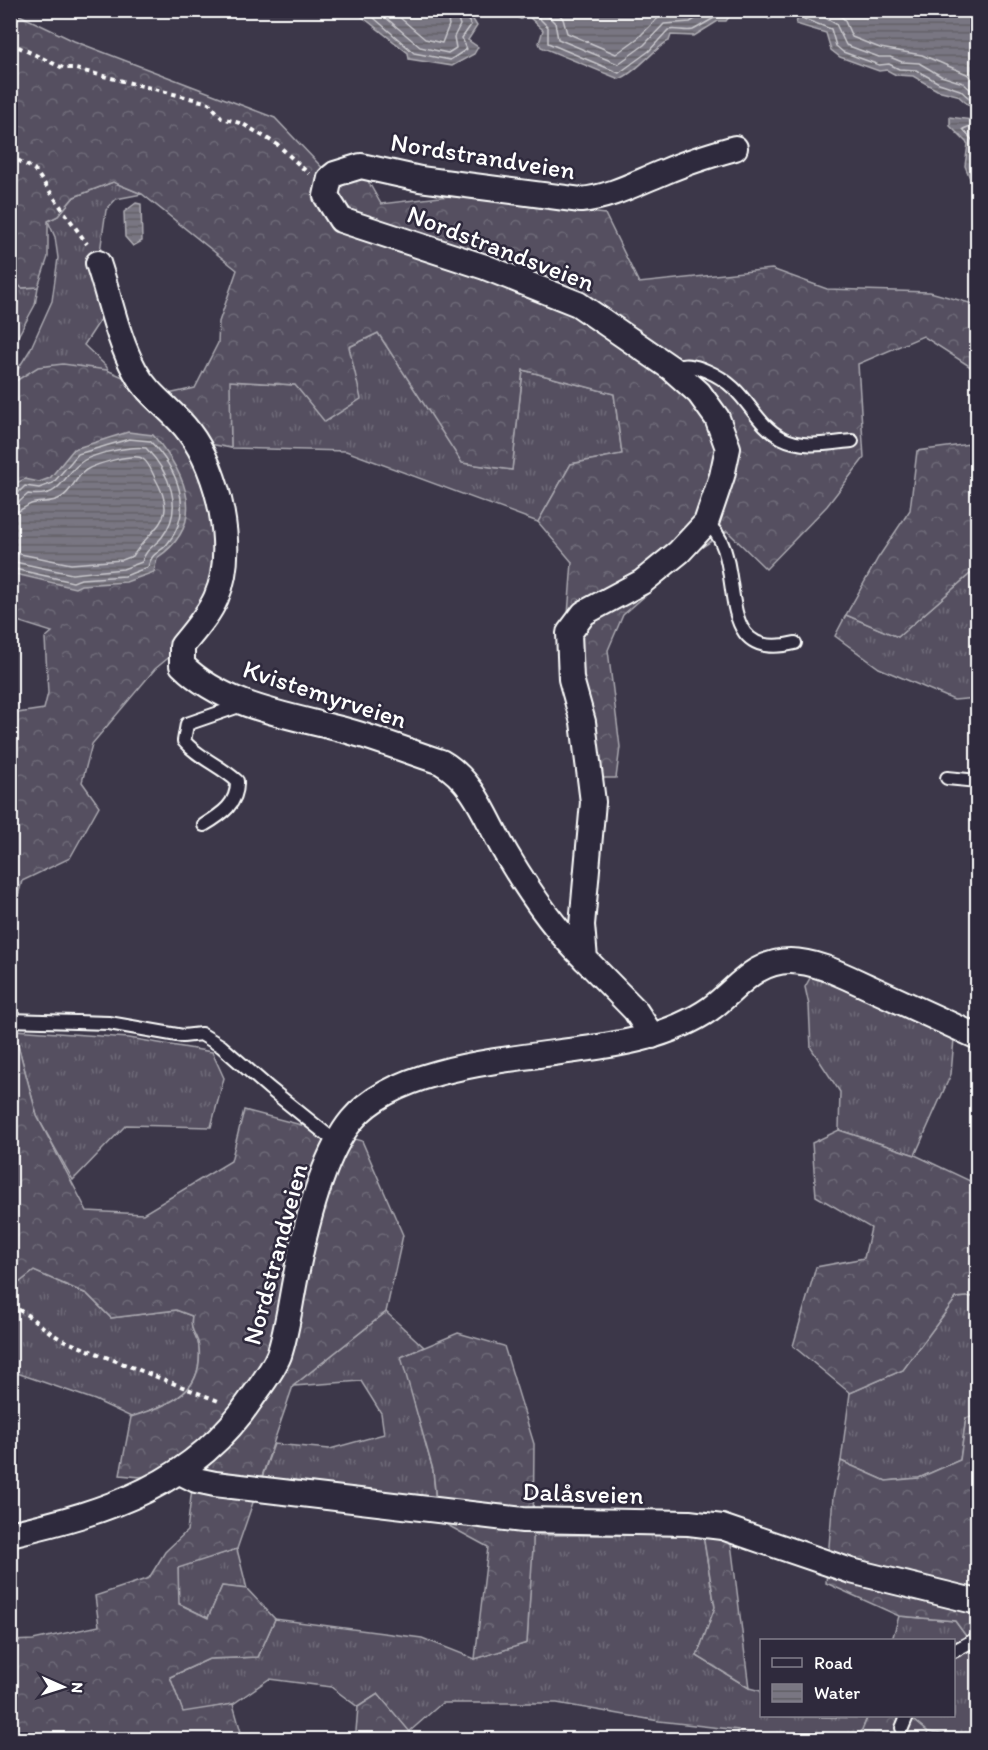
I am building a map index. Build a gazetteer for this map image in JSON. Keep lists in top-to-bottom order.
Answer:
{
  "streets": {
    "street": [
      "Nordstrandveien",
      "Nordstrandsveien",
      "Kvistemyrveien",
      "Dalåsveien"
    ]
  },
  "crossings": [
    ["Nordstrandveien", "Nordstrandsveien"],
    ["Nordstrandveien", "Dalåsveien"],
    ["Nordstrandsveien", "Kvistemyrveien"]
  ],
  "legend": ["Road", "Water"],
  "north": "right"
}
